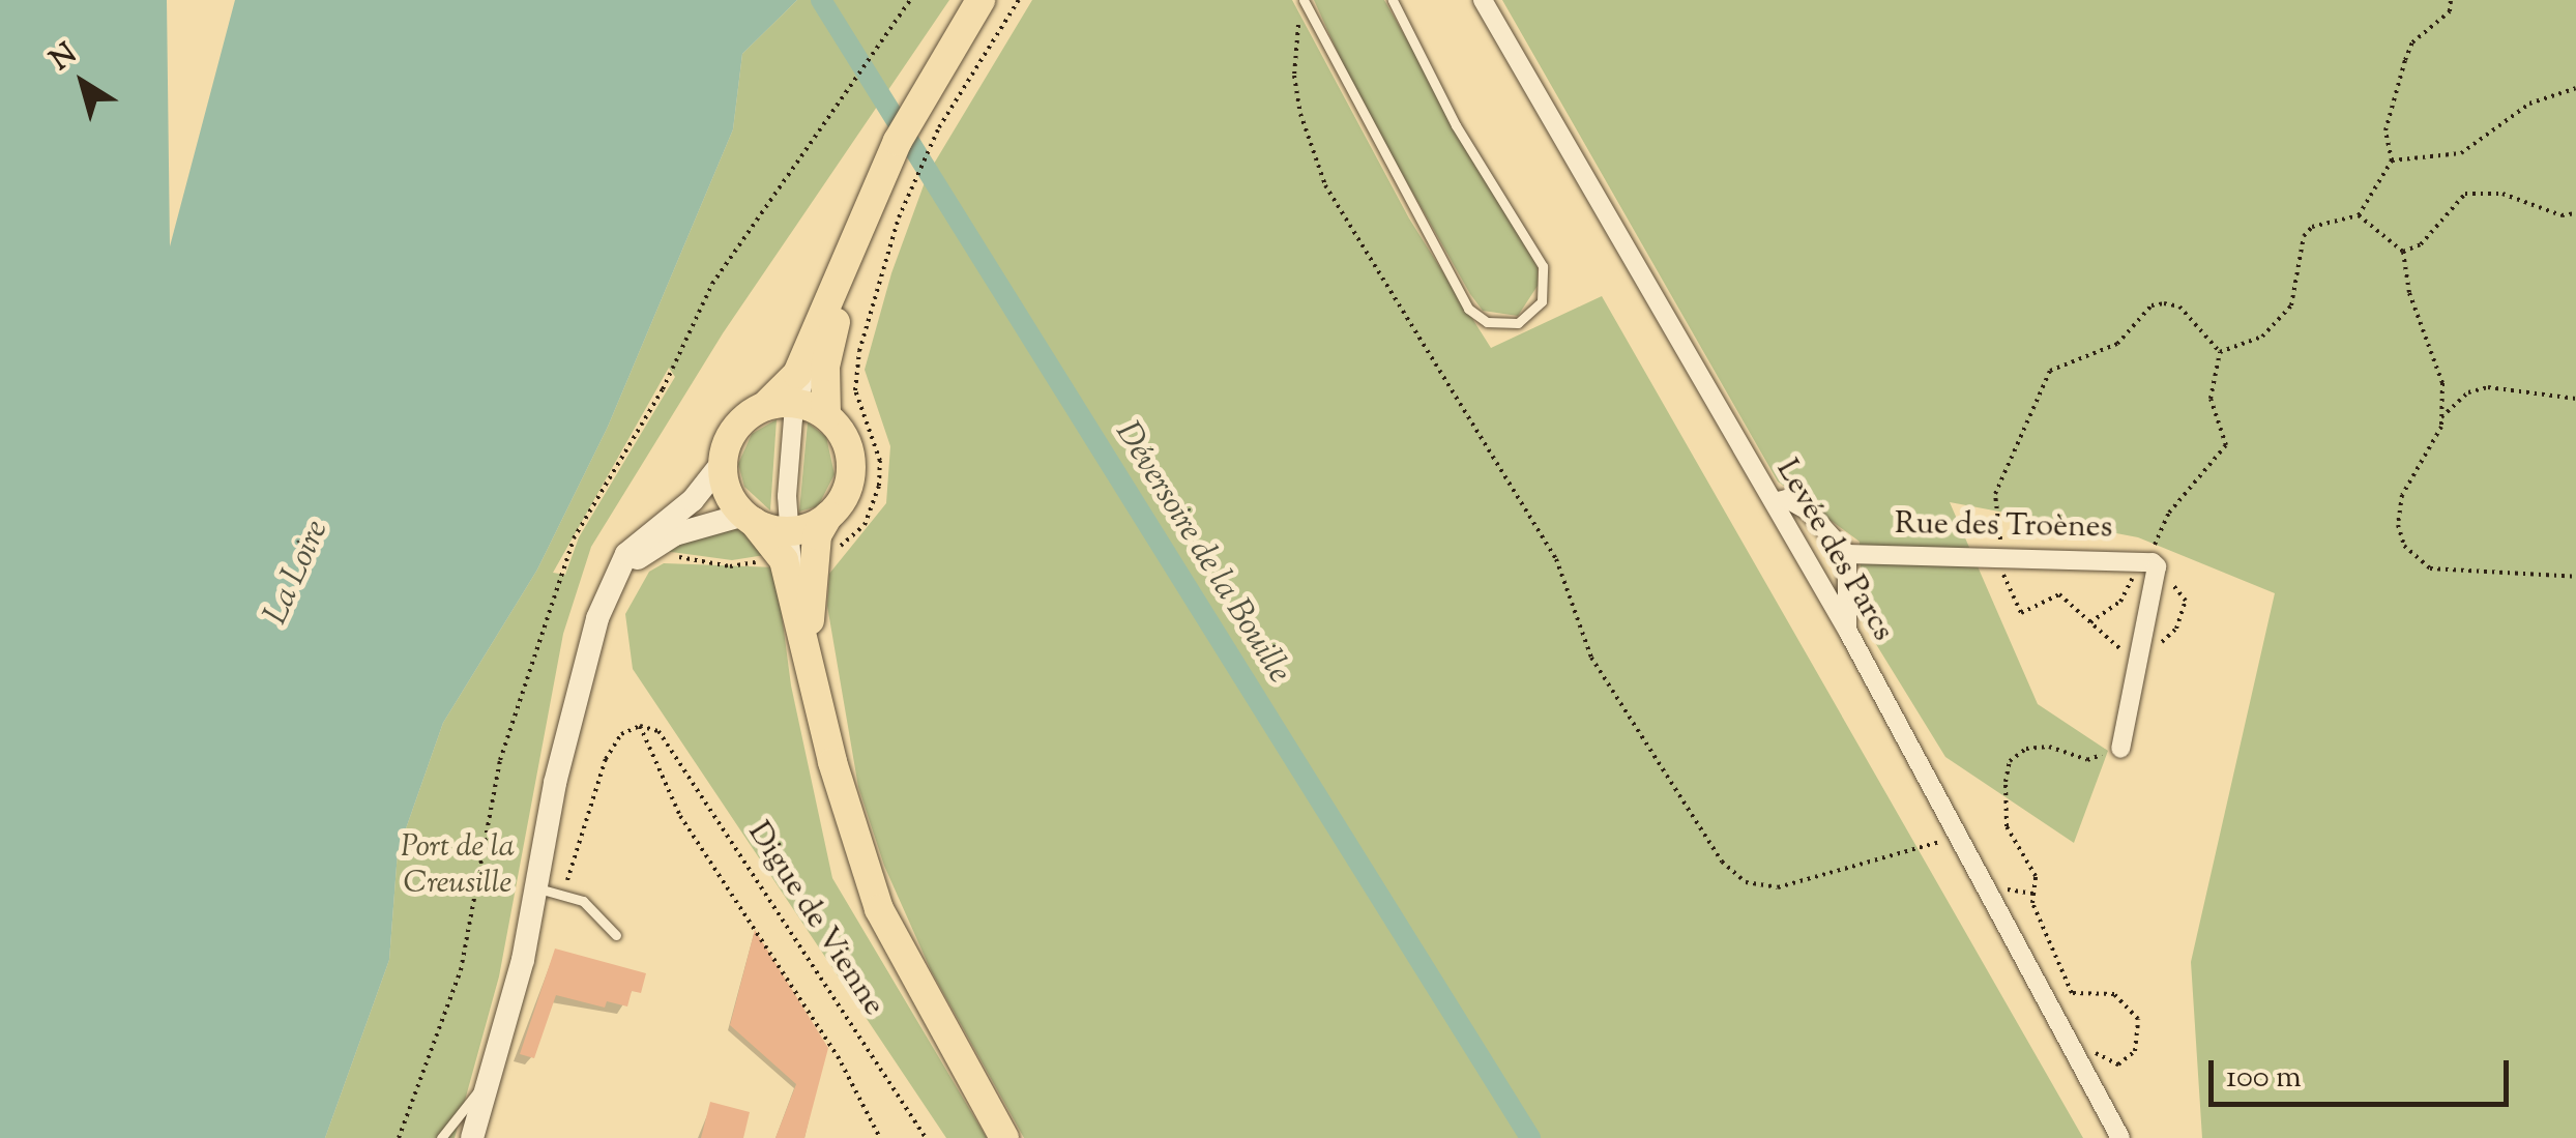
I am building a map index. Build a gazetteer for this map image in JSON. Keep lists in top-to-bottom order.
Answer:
{
  "streets": {
    "street": ["Rue des Troènes", "Levée des Parcs"],
    "path": ["Digue de Vienne"]
  },
  "water": ["Déversoire de la Bouille", "La Loire"],
  "parks": ["Port de la Creusille"],
  "scale_bar": "100 m",
  "north": "top left"
}
